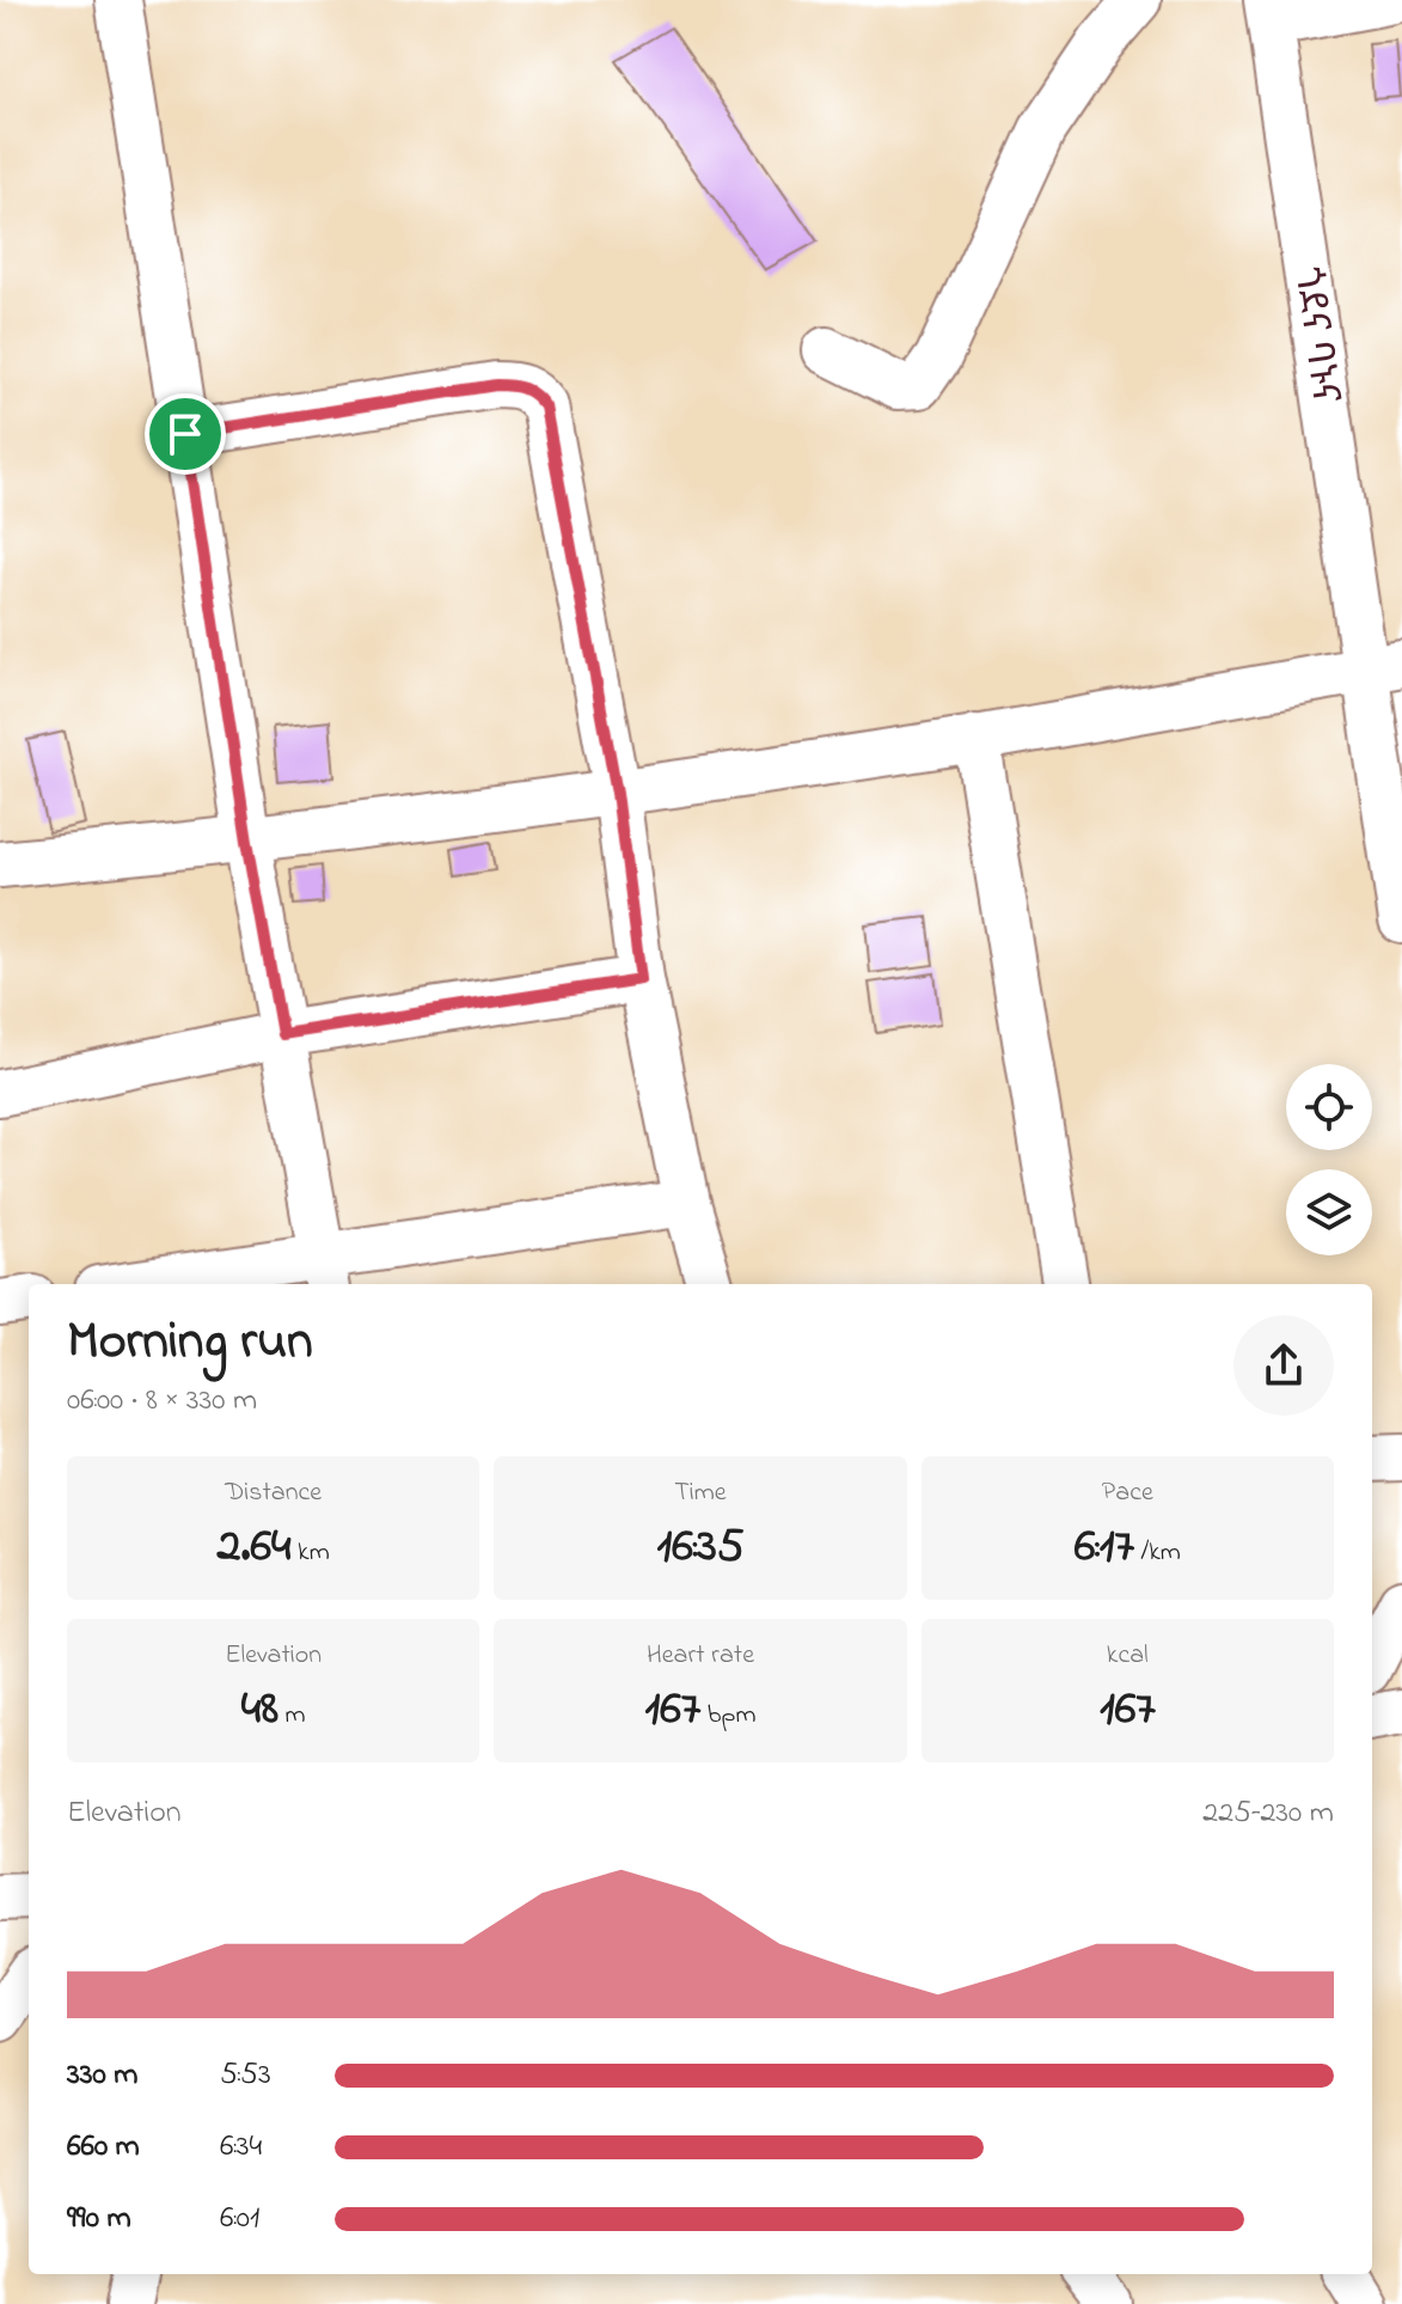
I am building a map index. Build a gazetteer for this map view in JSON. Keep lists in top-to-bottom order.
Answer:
{
  "streets": {
    "street": ["ጎደና ባኑና"]
  },
  "page": {
    "heading": ["Morning run", "06:00 · 8 × 330 m"],
    "stats": [
      ["Distance", "2.64 km"],
      ["Time", "16:35"],
      ["Pace", "6:17 /km"],
      ["Elevation", "48 m"],
      ["Heart rate", "167 bpm"],
      ["kcal", "167"]
    ],
    "chart": ["Elevation", "225–230 m"],
    "list": [
      {
        "name": "330 m",
        "note": "5:53"
      },
      {
        "name": "660 m",
        "note": "6:34"
      },
      {
        "name": "990 m",
        "note": "6:01"
      }
    ]
  }
}
